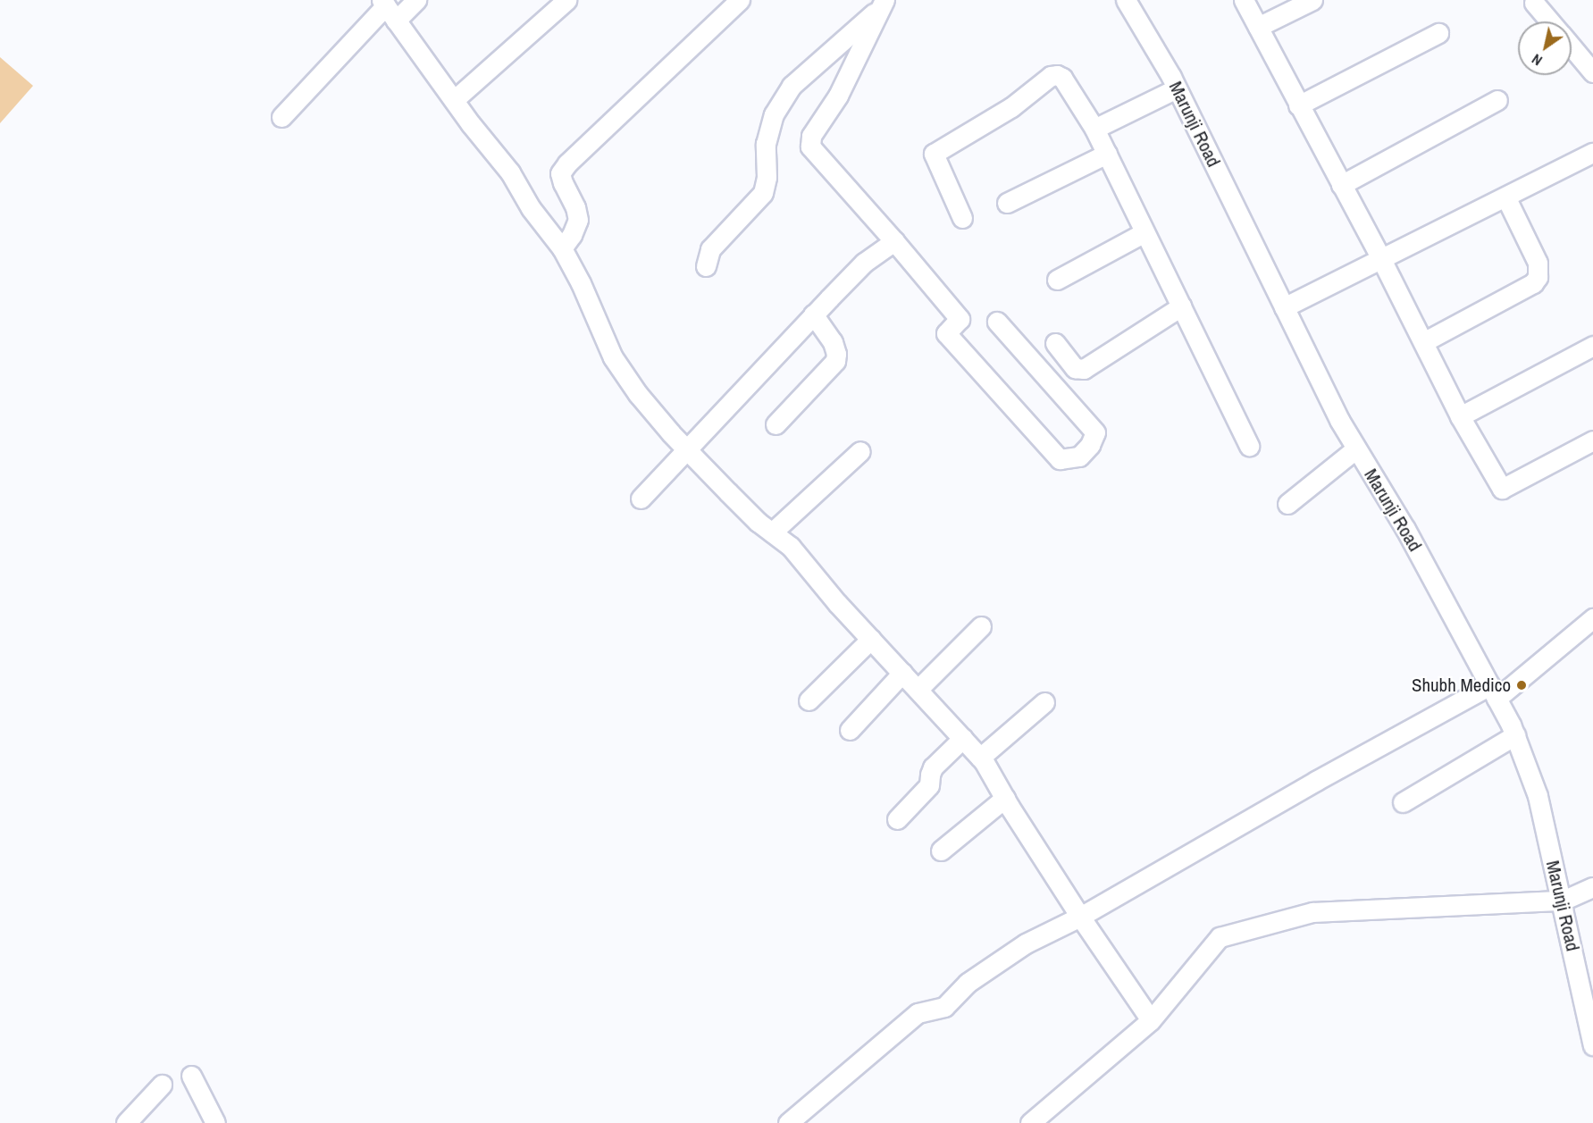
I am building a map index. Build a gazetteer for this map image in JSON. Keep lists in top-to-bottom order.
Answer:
{
  "streets": {
    "street": ["Marunji Road"]
  },
  "places": ["Shubh Medico"],
  "north": "bottom left"
}
